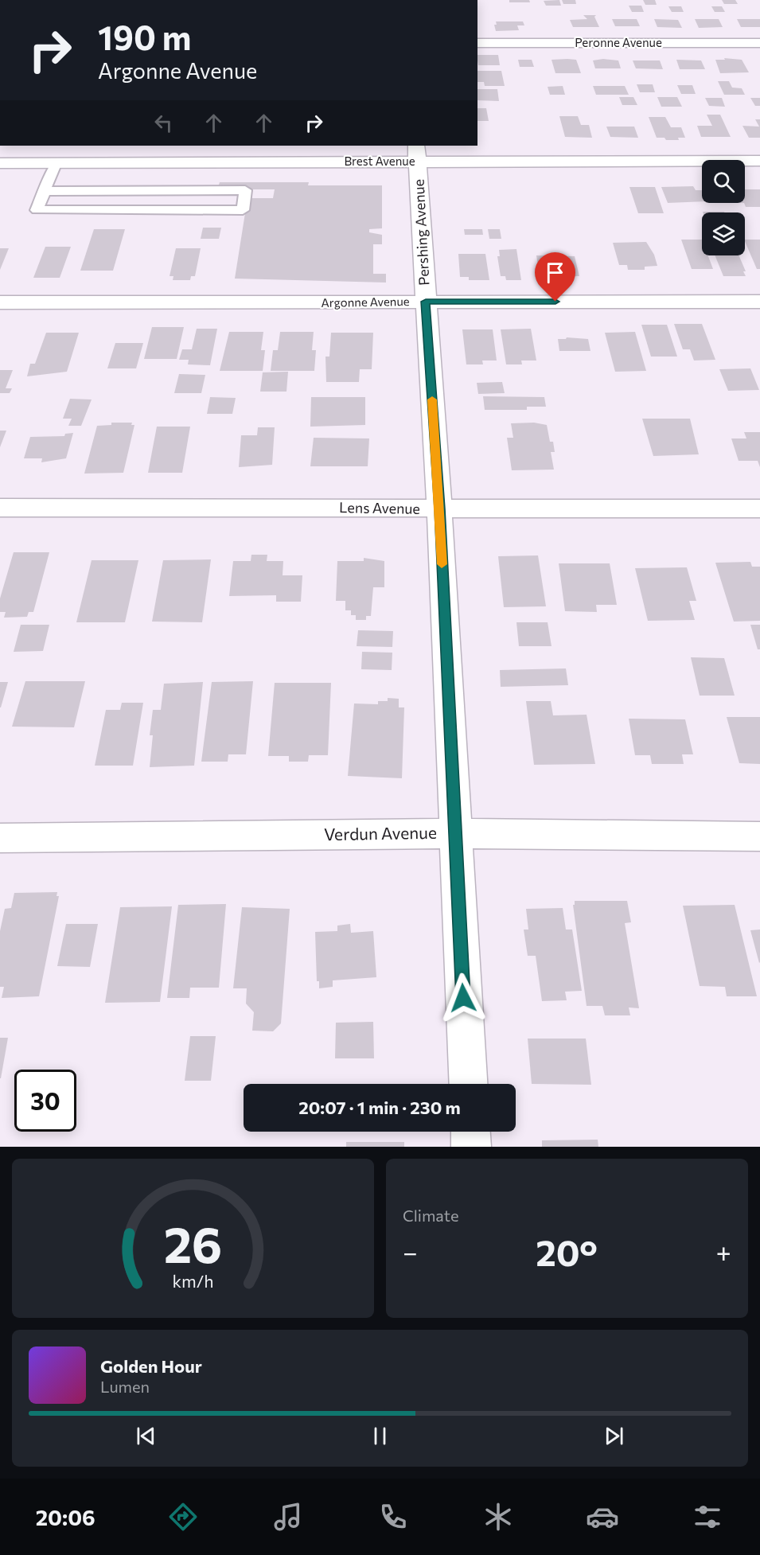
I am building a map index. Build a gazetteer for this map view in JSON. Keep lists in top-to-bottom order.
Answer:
{
  "streets": {
    "street": [
      "Peronne Avenue",
      "Brest Avenue",
      "Pershing Avenue",
      "Argonne Avenue",
      "Lens Avenue",
      "Verdun Avenue"
    ]
  },
  "crossings": [
    ["Brest Avenue", "Pershing Avenue"],
    ["Pershing Avenue", "Argonne Avenue"],
    ["Pershing Avenue", "Lens Avenue"],
    ["Pershing Avenue", "Verdun Avenue"]
  ],
  "page": {
    "turn": ["190 m", "Argonne Avenue"],
    "limit": "30",
    "trip": "20:07 · 1 min · 230 m",
    "tile": "Climate",
    "heat": ["−", "20°", "+"],
    "song": ["Golden Hour", "Lumen"],
    "tabs": "20:06",
    "gauge": ["26", "km/h"]
  }
}
